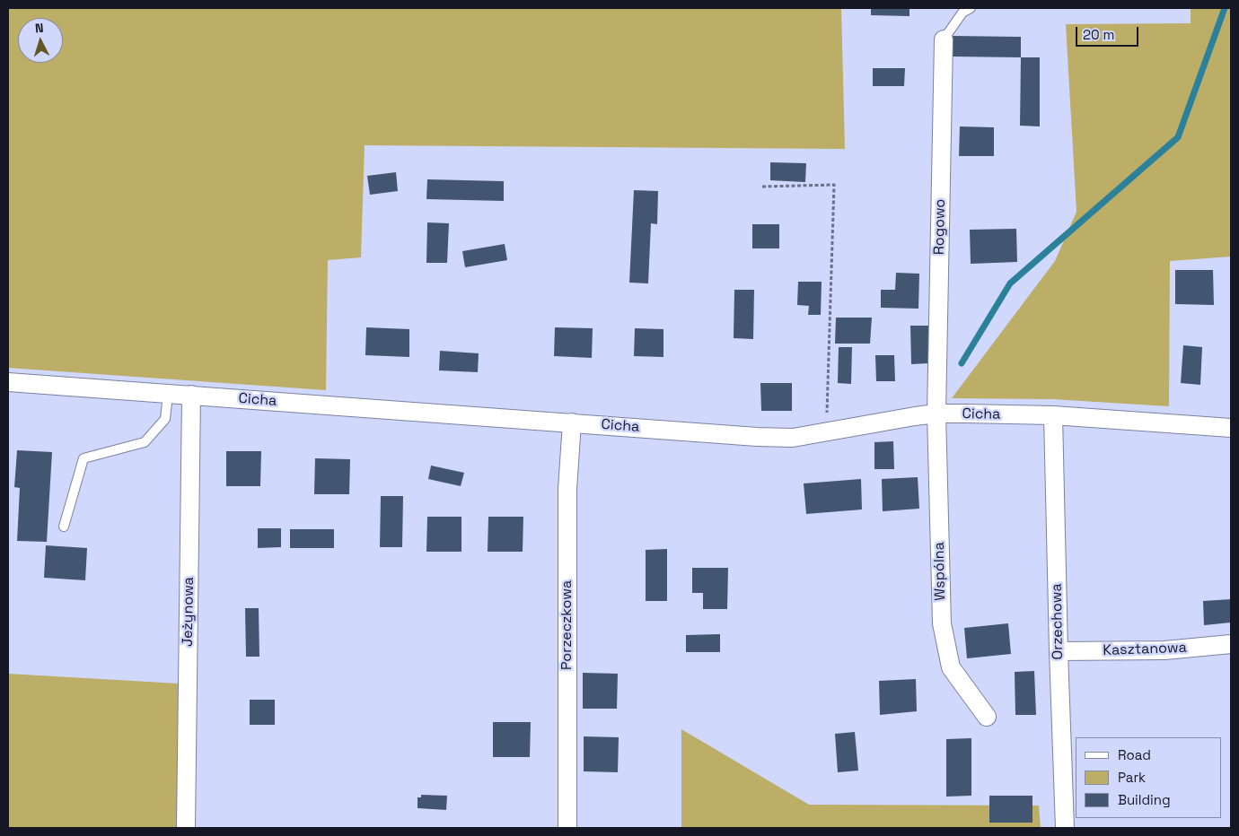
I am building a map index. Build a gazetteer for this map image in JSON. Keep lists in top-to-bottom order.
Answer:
{
  "streets": {
    "street": [
      "Rogowo",
      "Cicha",
      "Wspólna",
      "Jeżynowa",
      "Orzechowa",
      "Porzeczkowa",
      "Kasztanowa"
    ]
  },
  "crossings": [
    ["Rogowo", "Cicha"],
    ["Rogowo", "Wspólna"],
    ["Cicha", "Wspólna"],
    ["Cicha", "Jeżynowa"],
    ["Cicha", "Orzechowa"],
    ["Cicha", "Porzeczkowa"],
    ["Orzechowa", "Kasztanowa"]
  ],
  "legend": ["Road", "Park", "Building"],
  "scale_bar": "20 m",
  "north": "top"
}
